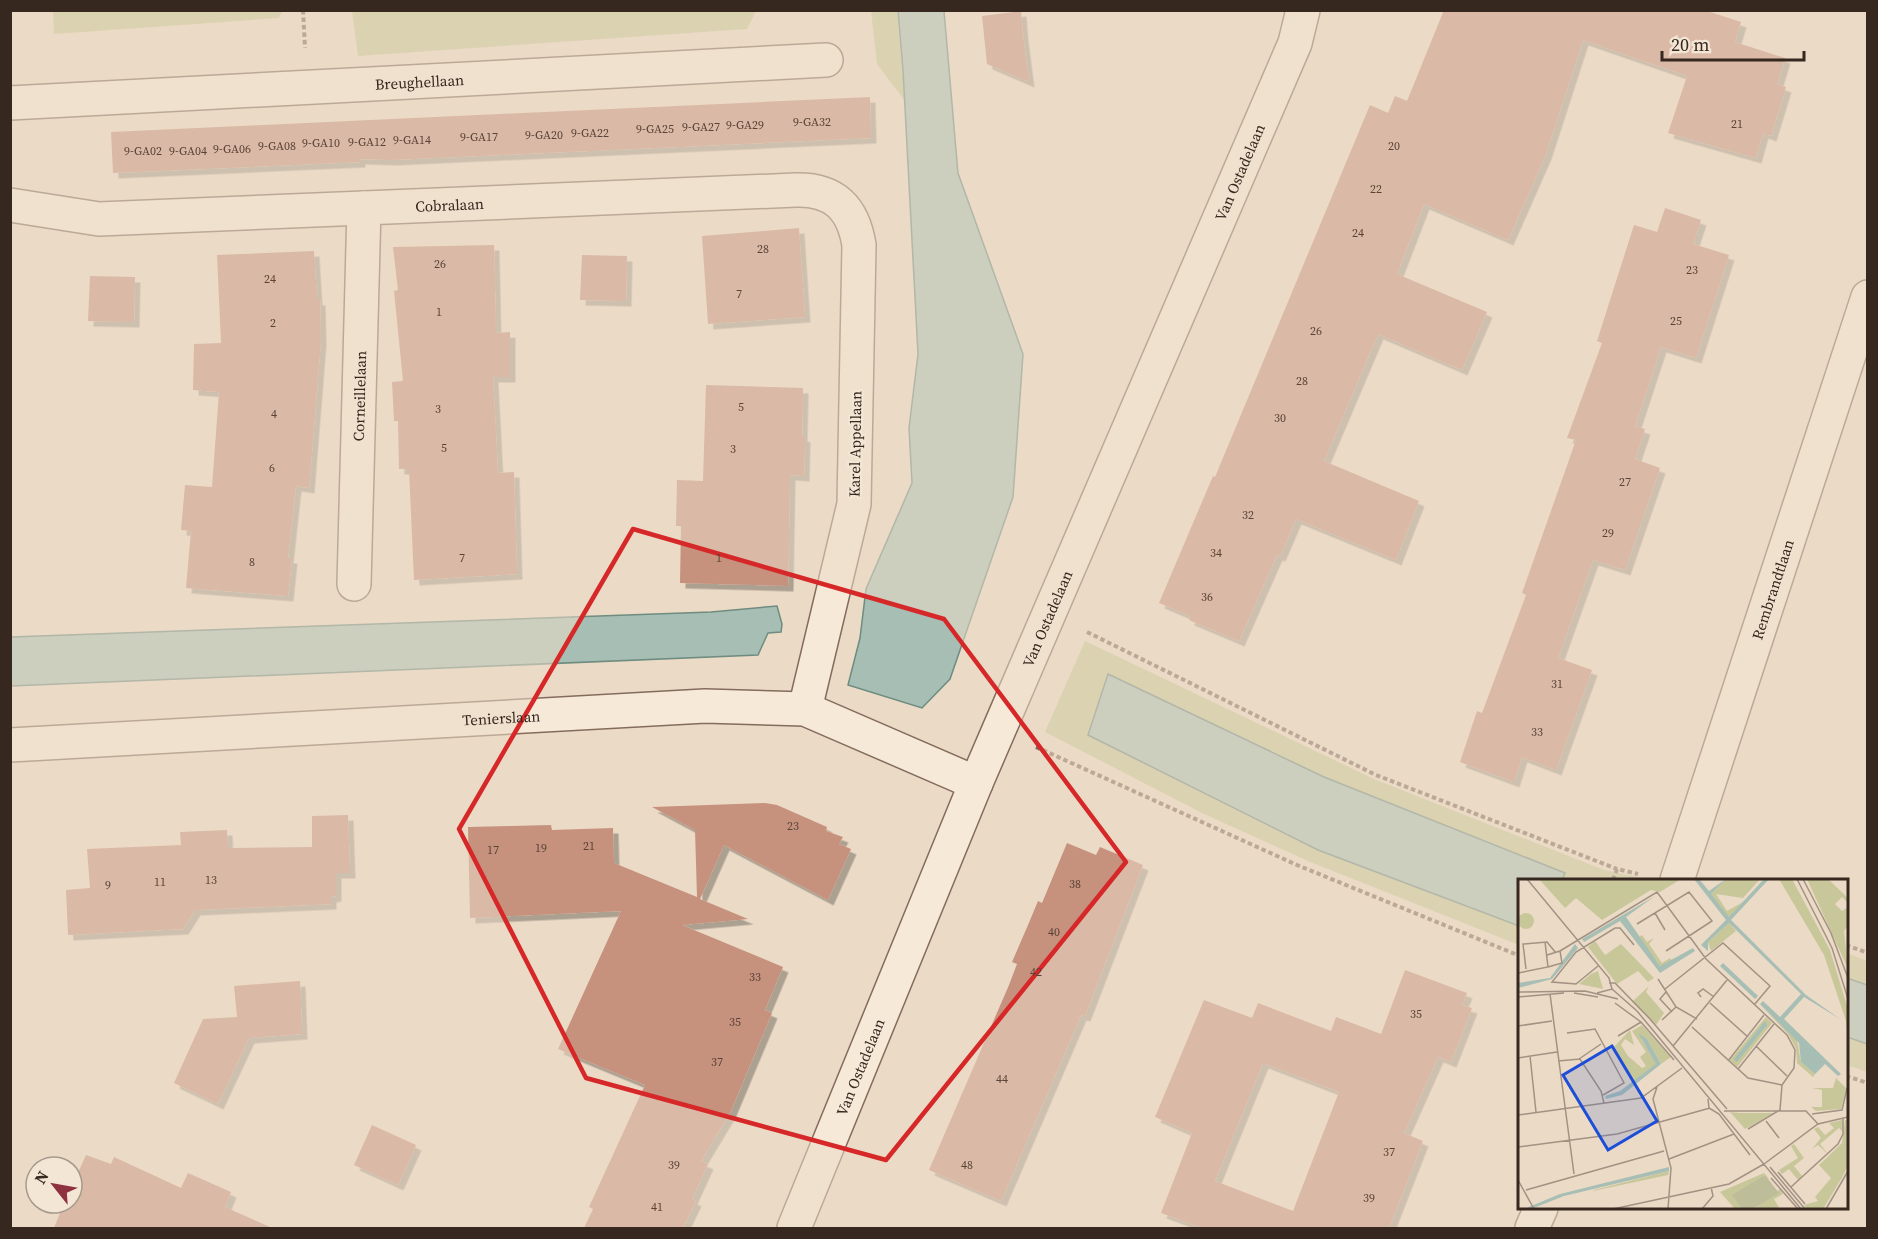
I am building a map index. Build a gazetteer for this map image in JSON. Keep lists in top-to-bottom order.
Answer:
{
  "streets": {
    "street": [
      "Breughellaan",
      "Van Ostadelaan",
      "Cobralaan",
      "Corneillelaan",
      "Karel Appellaan",
      "Rembrandtlaan",
      "Tenierslaan"
    ]
  },
  "crossings": [
    ["Van Ostadelaan", "Tenierslaan"],
    ["Cobralaan", "Corneillelaan"],
    ["Cobralaan", "Karel Appellaan"],
    ["Karel Appellaan", "Tenierslaan"]
  ],
  "house_numbers": [
    "9-GA32",
    "21",
    "9-GA29",
    "9-GA27",
    "9-GA25",
    "9-GA22",
    "9-GA20",
    "9-GA17",
    "9-GA14",
    "9-GA12",
    "9-GA10",
    "9-GA08",
    "20",
    "9-GA06",
    "9-GA02",
    "9-GA04",
    "22",
    "24",
    "28",
    "26",
    "23",
    "24",
    "7",
    "1",
    "25",
    "2",
    "26",
    "28",
    "5",
    "3",
    "4",
    "30",
    "5",
    "3",
    "6",
    "27",
    "32",
    "29",
    "34",
    "7",
    "1",
    "8",
    "36",
    "31",
    "33",
    "23",
    "21",
    "19",
    "17",
    "13",
    "11",
    "38",
    "9",
    "40",
    "42",
    "33",
    "35",
    "35",
    "37",
    "44",
    "37",
    "39",
    "48",
    "39",
    "41"
  ],
  "scale_bar": "20 m",
  "north": "top left"
}
